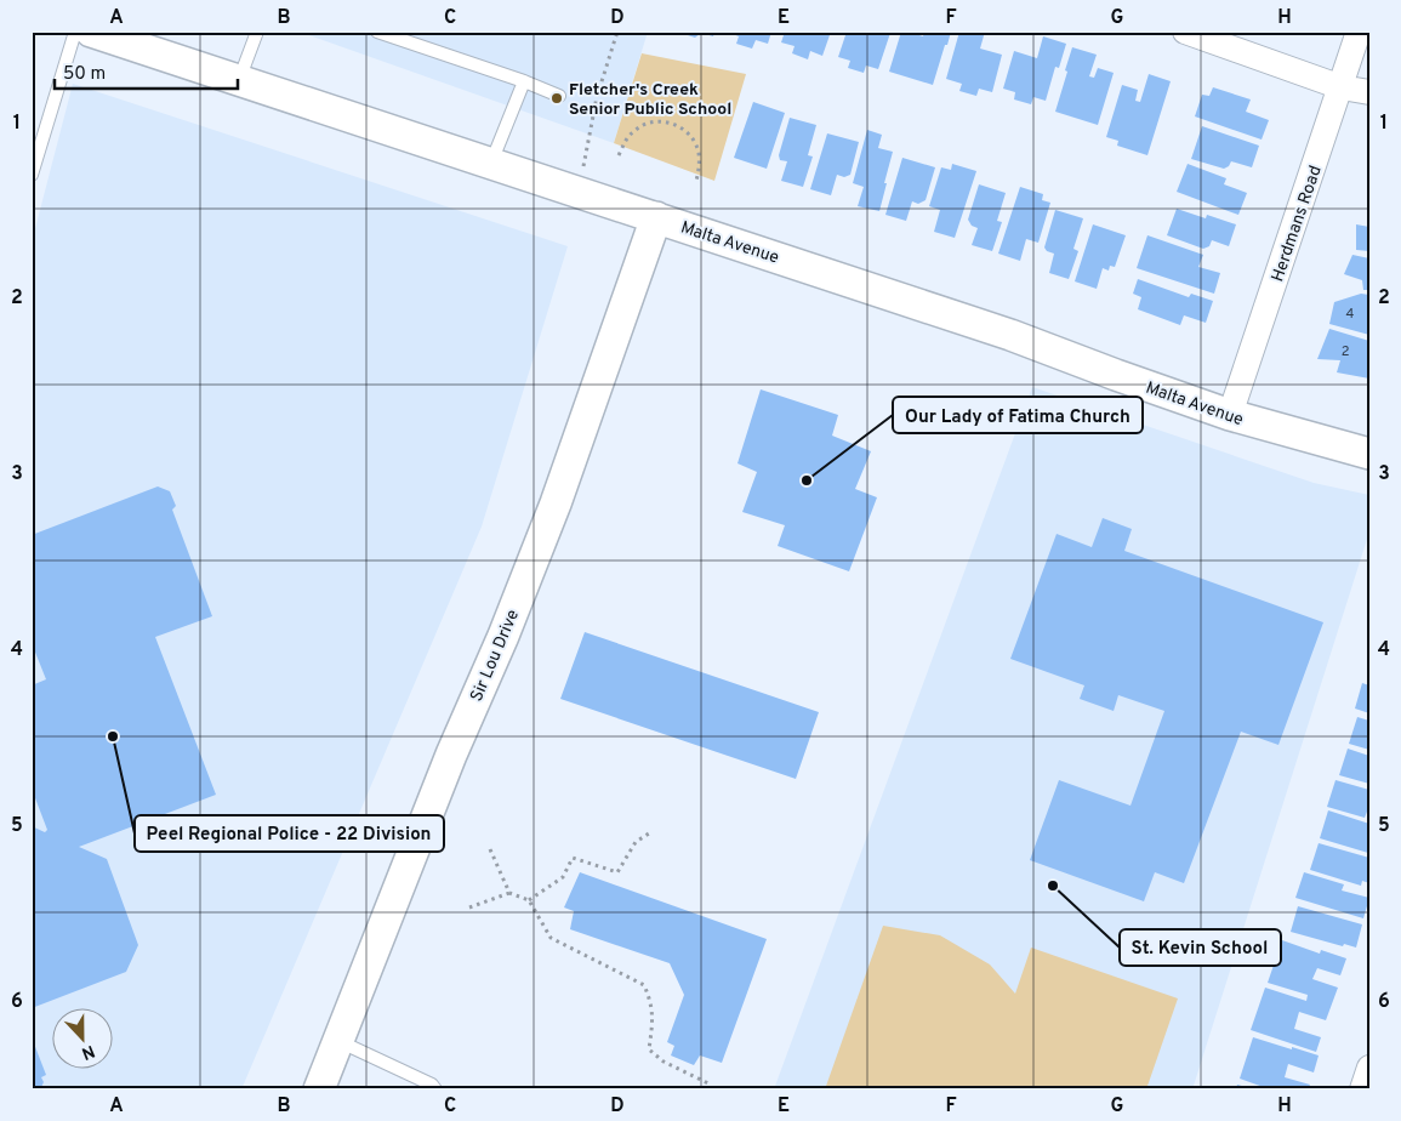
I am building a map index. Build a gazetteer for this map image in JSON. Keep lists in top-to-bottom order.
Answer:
{
  "streets": {
    "street": ["Herdmans Road", "Malta Avenue", "Sir Lou Drive"]
  },
  "crossings": [
    ["Herdmans Road", "Malta Avenue"],
    ["Malta Avenue", "Sir Lou Drive"]
  ],
  "places": [
    "Fletcher's Creek Senior Public School",
    "Our Lady of Fatima Church",
    "Peel Regional Police - 22 Division",
    "St. Kevin School"
  ],
  "house_numbers": ["4", "2"],
  "scale_bar": "50 m",
  "north": "bottom",
  "grid": {
    "columns": [
      "A",
      "B",
      "C",
      "D",
      "E",
      "F",
      "G",
      "H"
    ],
    "rows": [
      "1",
      "2",
      "3",
      "4",
      "5",
      "6"
    ]
  }
}
